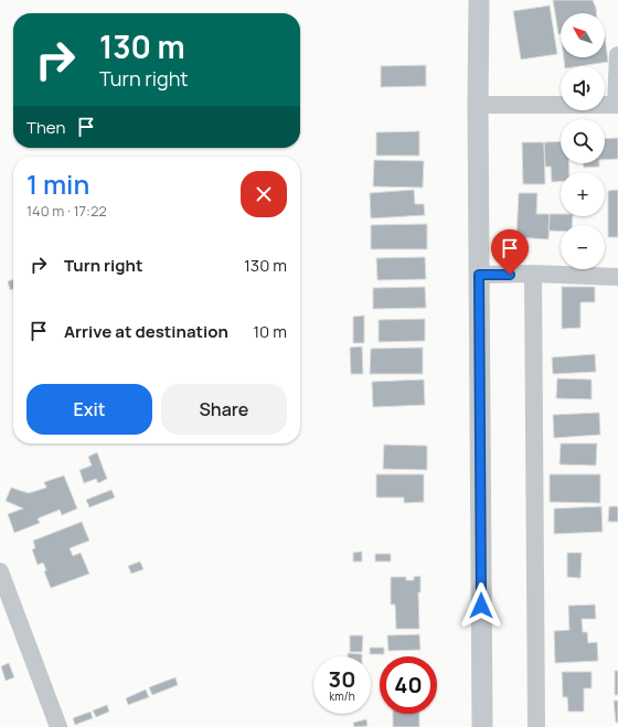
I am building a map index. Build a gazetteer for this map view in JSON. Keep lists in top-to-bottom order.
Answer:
{
  "north": "top left",
  "page": {
    "map_buttons": ["+", "−"],
    "turn": ["130 m", "Turn right"],
    "then": "Then",
    "heading": ["1 min", "140 m · 17:22"],
    "list": [
      {
        "name": "Turn right",
        "value": "130 m"
      },
      {
        "name": "Arrive at destination",
        "value": "10 m"
      }
    ],
    "buttons": ["Exit", "Share"],
    "speed": "30 km/h",
    "limit": "40"
  }
}
